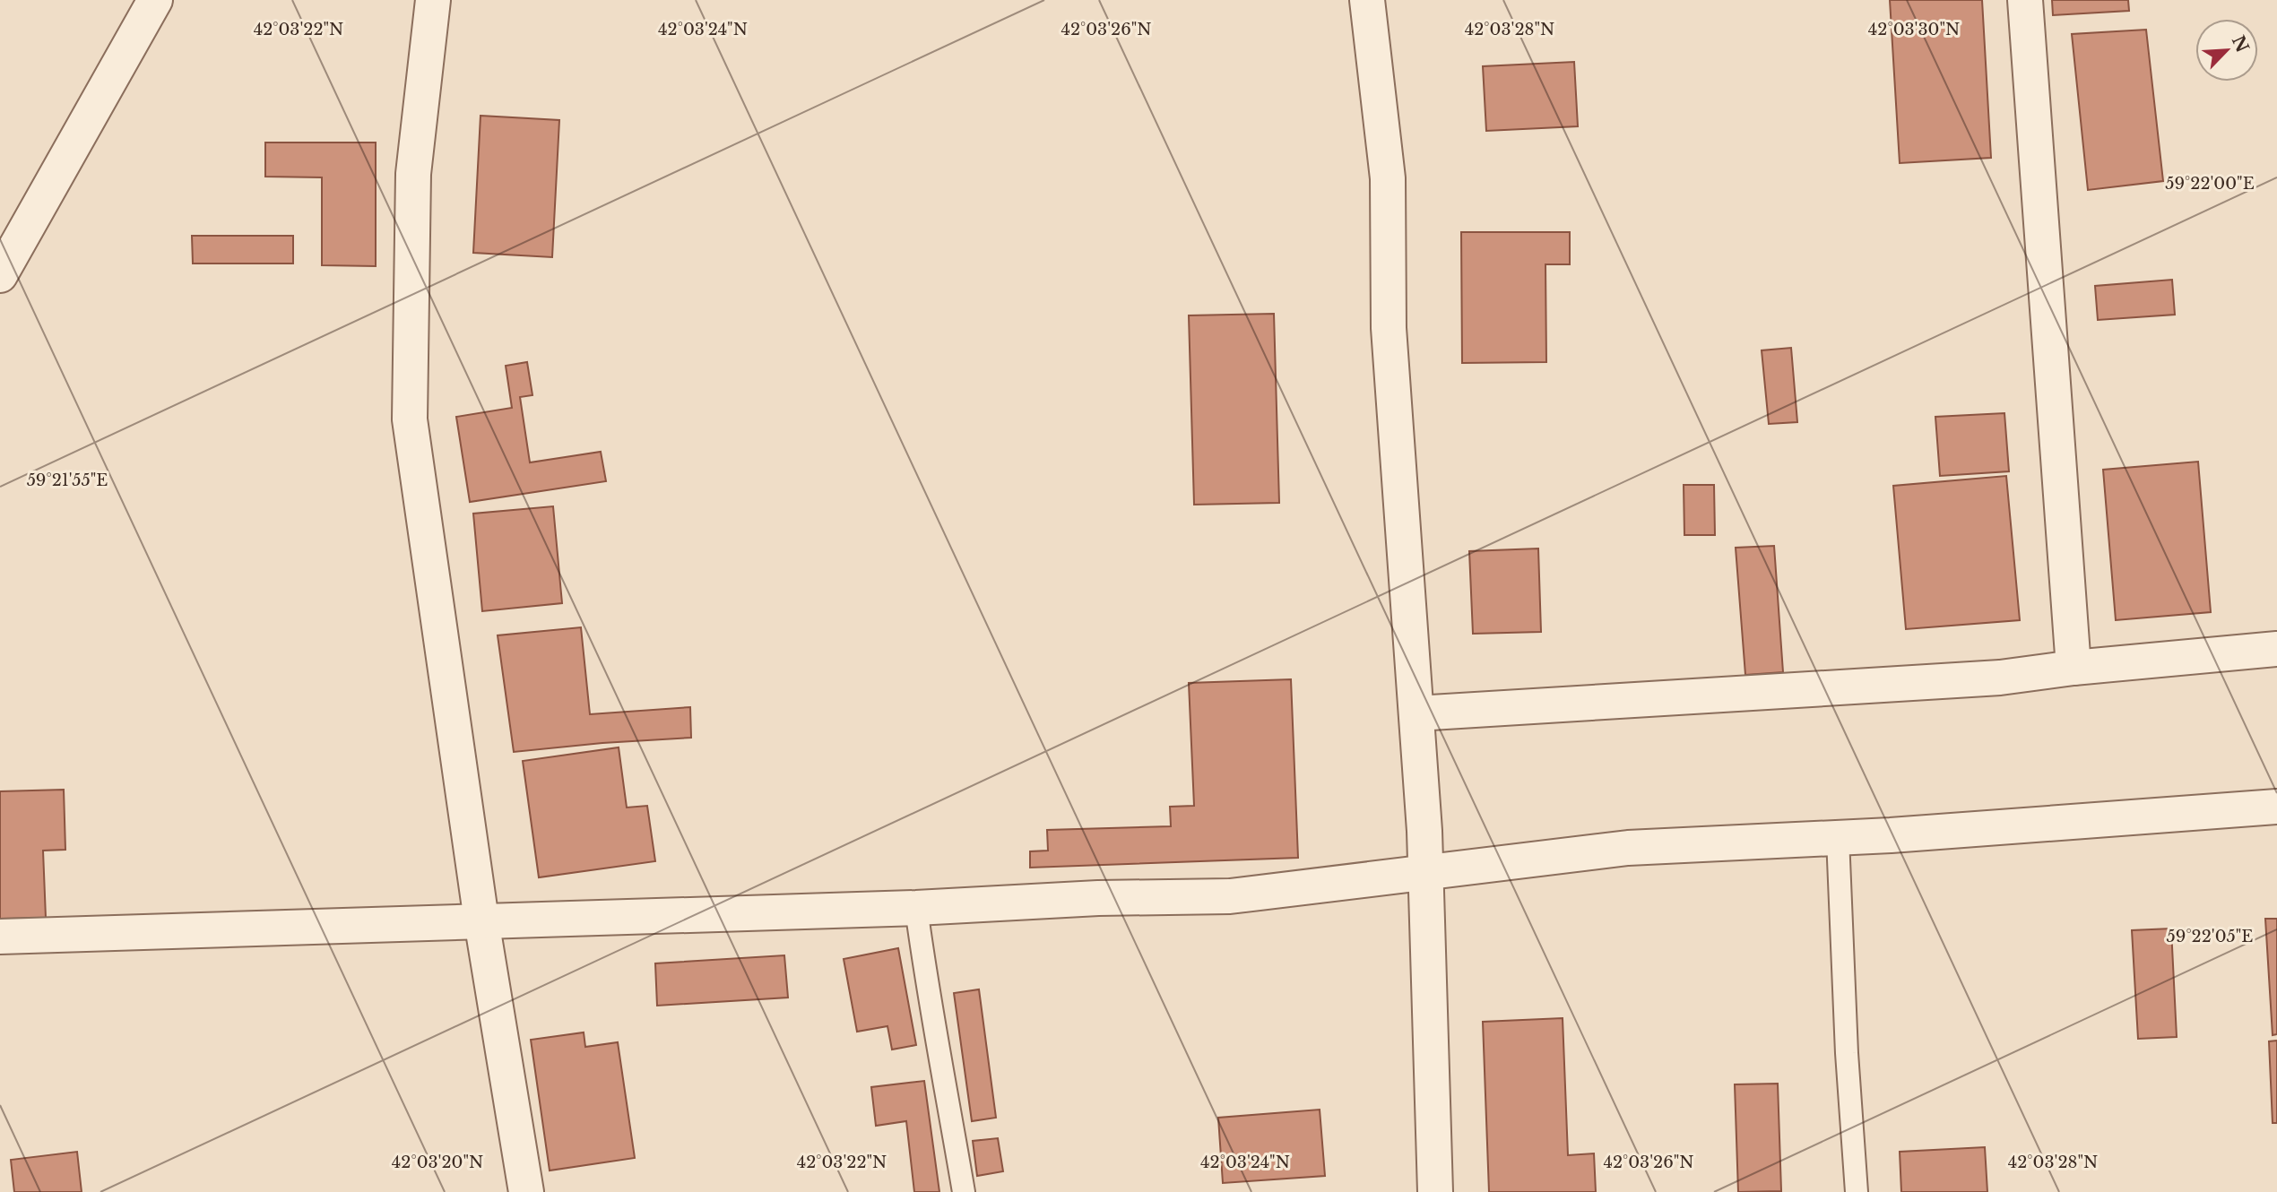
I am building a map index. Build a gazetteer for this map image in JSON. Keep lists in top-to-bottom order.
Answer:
{
  "north": "top right",
  "coordinates": [
    "42°03'22\"N",
    "42°03'24\"N",
    "42°03'26\"N",
    "42°03'28\"N",
    "42°03'30\"N",
    "59°22'00\"E",
    "59°21'55\"E",
    "59°22'05\"E",
    "42°03'20\"N"
  ]
}
